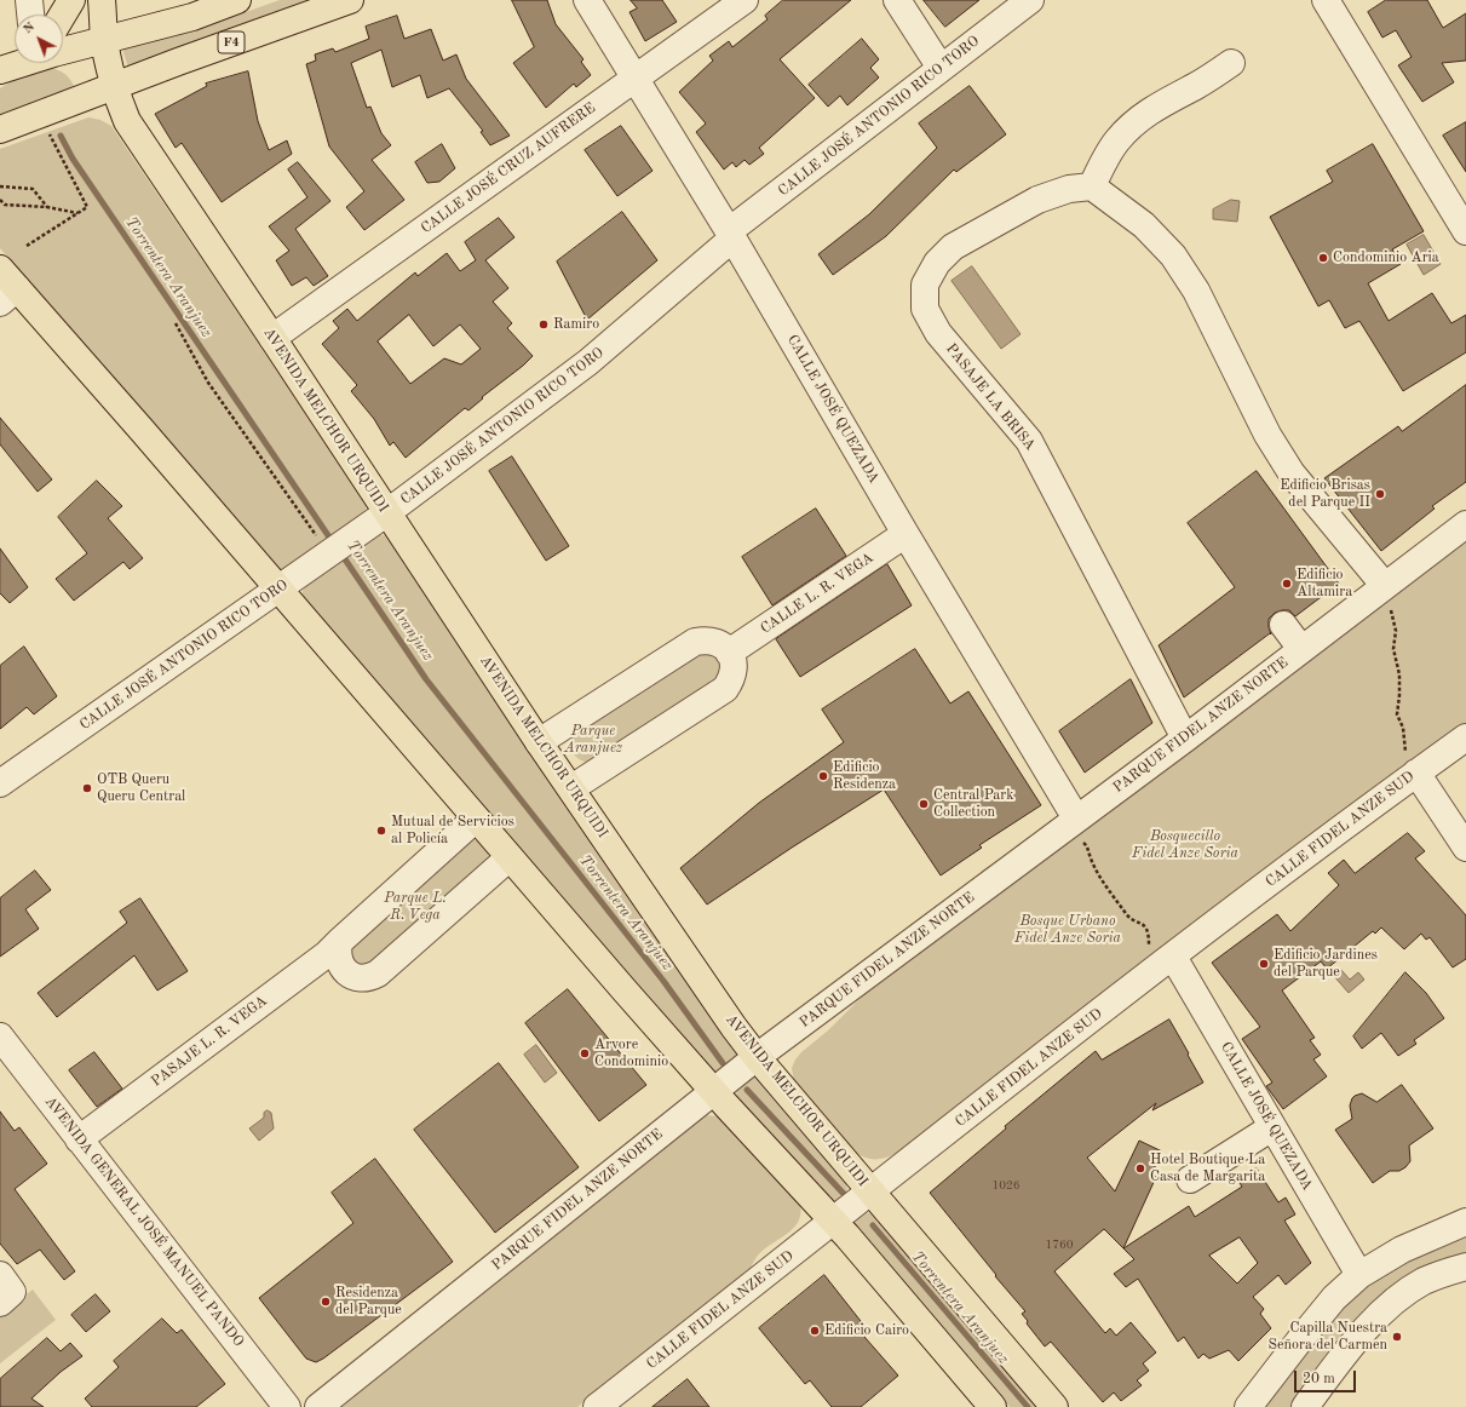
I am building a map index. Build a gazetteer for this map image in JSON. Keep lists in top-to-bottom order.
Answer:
{
  "streets": {
    "main road": ["F4", "AVENIDA MELCHOR URQUIDI"],
    "street": [
      "CALLE JOSÉ ANTONIO RICO TORO",
      "CALLE JOSÉ CRUZ AUFRERE",
      "PASAJE LA BRISA",
      "CALLE JOSÉ QUEZADA",
      "CALLE L. R. VEGA",
      "PARQUE FIDEL ANZE NORTE",
      "CALLE FIDEL ANZE SUD",
      "PASAJE L. R. VEGA",
      "AVENIDA GENERAL JOSÉ MANUEL PANDO"
    ]
  },
  "crossings": [
    ["F4", "AVENIDA MELCHOR URQUIDI"],
    ["CALLE JOSÉ ANTONIO RICO TORO", "CALLE JOSÉ QUEZADA"],
    ["CALLE JOSÉ ANTONIO RICO TORO", "AVENIDA MELCHOR URQUIDI"],
    ["CALLE JOSÉ CRUZ AUFRERE", "CALLE JOSÉ QUEZADA"],
    ["CALLE JOSÉ CRUZ AUFRERE", "AVENIDA MELCHOR URQUIDI"],
    ["PASAJE LA BRISA", "PARQUE FIDEL ANZE NORTE"],
    ["CALLE JOSÉ QUEZADA", "CALLE L. R. VEGA"],
    ["CALLE JOSÉ QUEZADA", "PARQUE FIDEL ANZE NORTE"],
    ["CALLE JOSÉ QUEZADA", "CALLE FIDEL ANZE SUD"],
    ["AVENIDA MELCHOR URQUIDI", "PARQUE FIDEL ANZE NORTE"],
    ["AVENIDA MELCHOR URQUIDI", "CALLE FIDEL ANZE SUD"],
    ["PASAJE L. R. VEGA", "AVENIDA GENERAL JOSÉ MANUEL PANDO"]
  ],
  "water": ["Torrentera Aranjuez"],
  "parks": [
    "Parque Aranjuez",
    "Bosquecillo Fidel Anze Soria",
    "Parque L. R. Vega",
    "Bosque Urbano Fidel Anze Soria"
  ],
  "places": [
    "Condominio Aria",
    "Ramiro",
    "Edificio Brisas del Parque II",
    "Edificio Altamira",
    "Edificio Residenza",
    "OTB Queru Queru Central",
    "Central Park Collection",
    "Mutual de Servicios al Policía",
    "Edificio Jardines del Parque",
    "Arvore Condominio",
    "Hotel Boutique La Casa de Margarita",
    "Residenza del Parque",
    "Edificio Cairo",
    "Capilla Nuestra Señora del Carmen"
  ],
  "house_numbers": ["1026", "1760"],
  "scale_bar": "20 m",
  "north": "top left"
}
